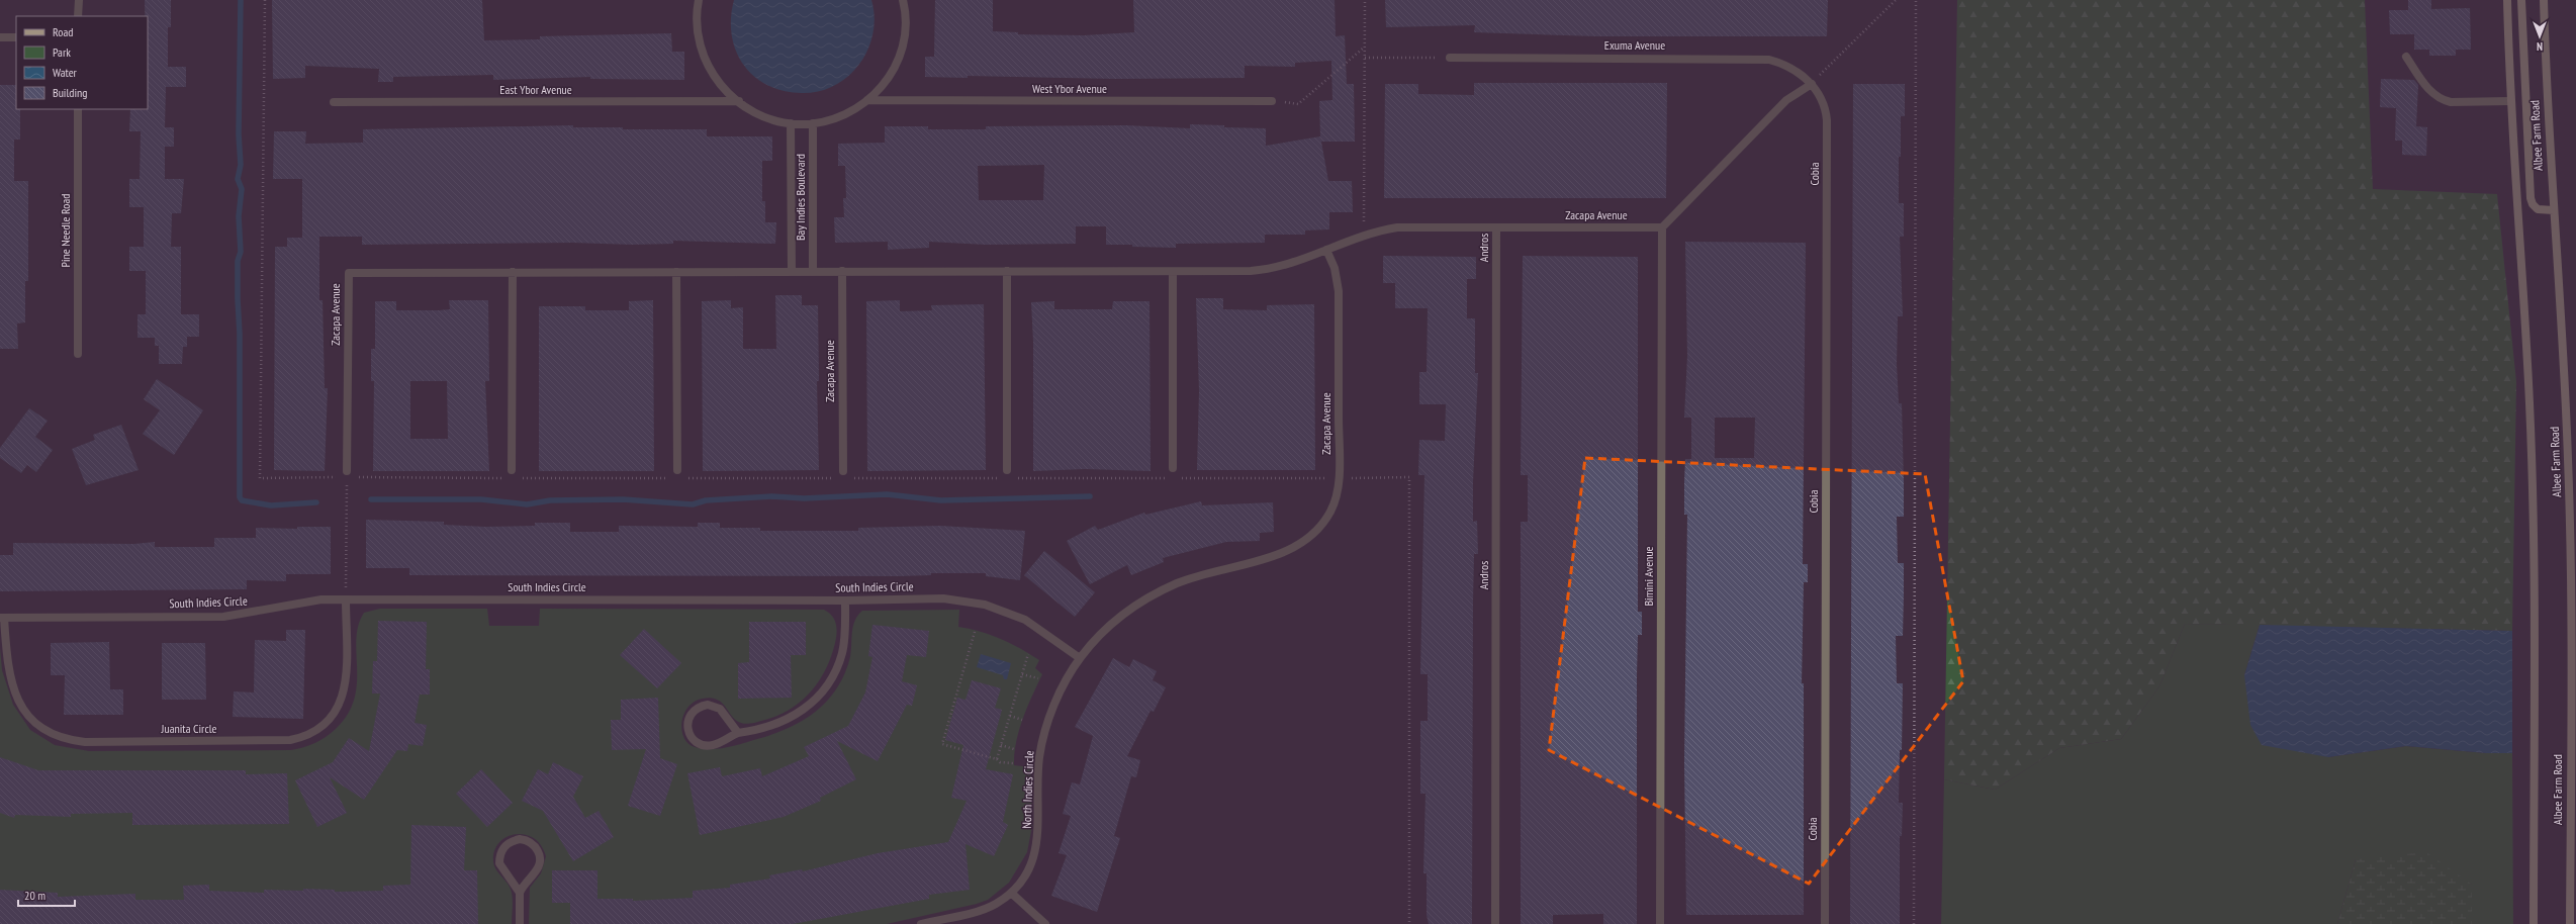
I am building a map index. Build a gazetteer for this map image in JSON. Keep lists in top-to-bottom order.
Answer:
{
  "streets": {
    "main road": ["Albee Farm Road"],
    "street": [
      "Exuma Avenue",
      "West Ybor Avenue",
      "East Ybor Avenue",
      "Cobia",
      "Bay Indies Boulevard",
      "Zacapa Avenue",
      "Pine Needle Road",
      "Andros",
      "Bimini Avenue",
      "South Indies Circle",
      "Juanita Circle",
      "North Indies Circle"
    ]
  },
  "crossings": [
    ["Exuma Avenue", "Cobia"],
    ["Bay Indies Boulevard", "Zacapa Avenue"],
    ["Zacapa Avenue", "Andros"],
    ["Zacapa Avenue", "Bimini Avenue"],
    ["Zacapa Avenue", "North Indies Circle"],
    ["South Indies Circle", "Juanita Circle"],
    ["South Indies Circle", "North Indies Circle"]
  ],
  "legend": [
    "Road",
    "Park",
    "Water",
    "Building"
  ],
  "scale_bar": "20 m",
  "north": "bottom"
}
